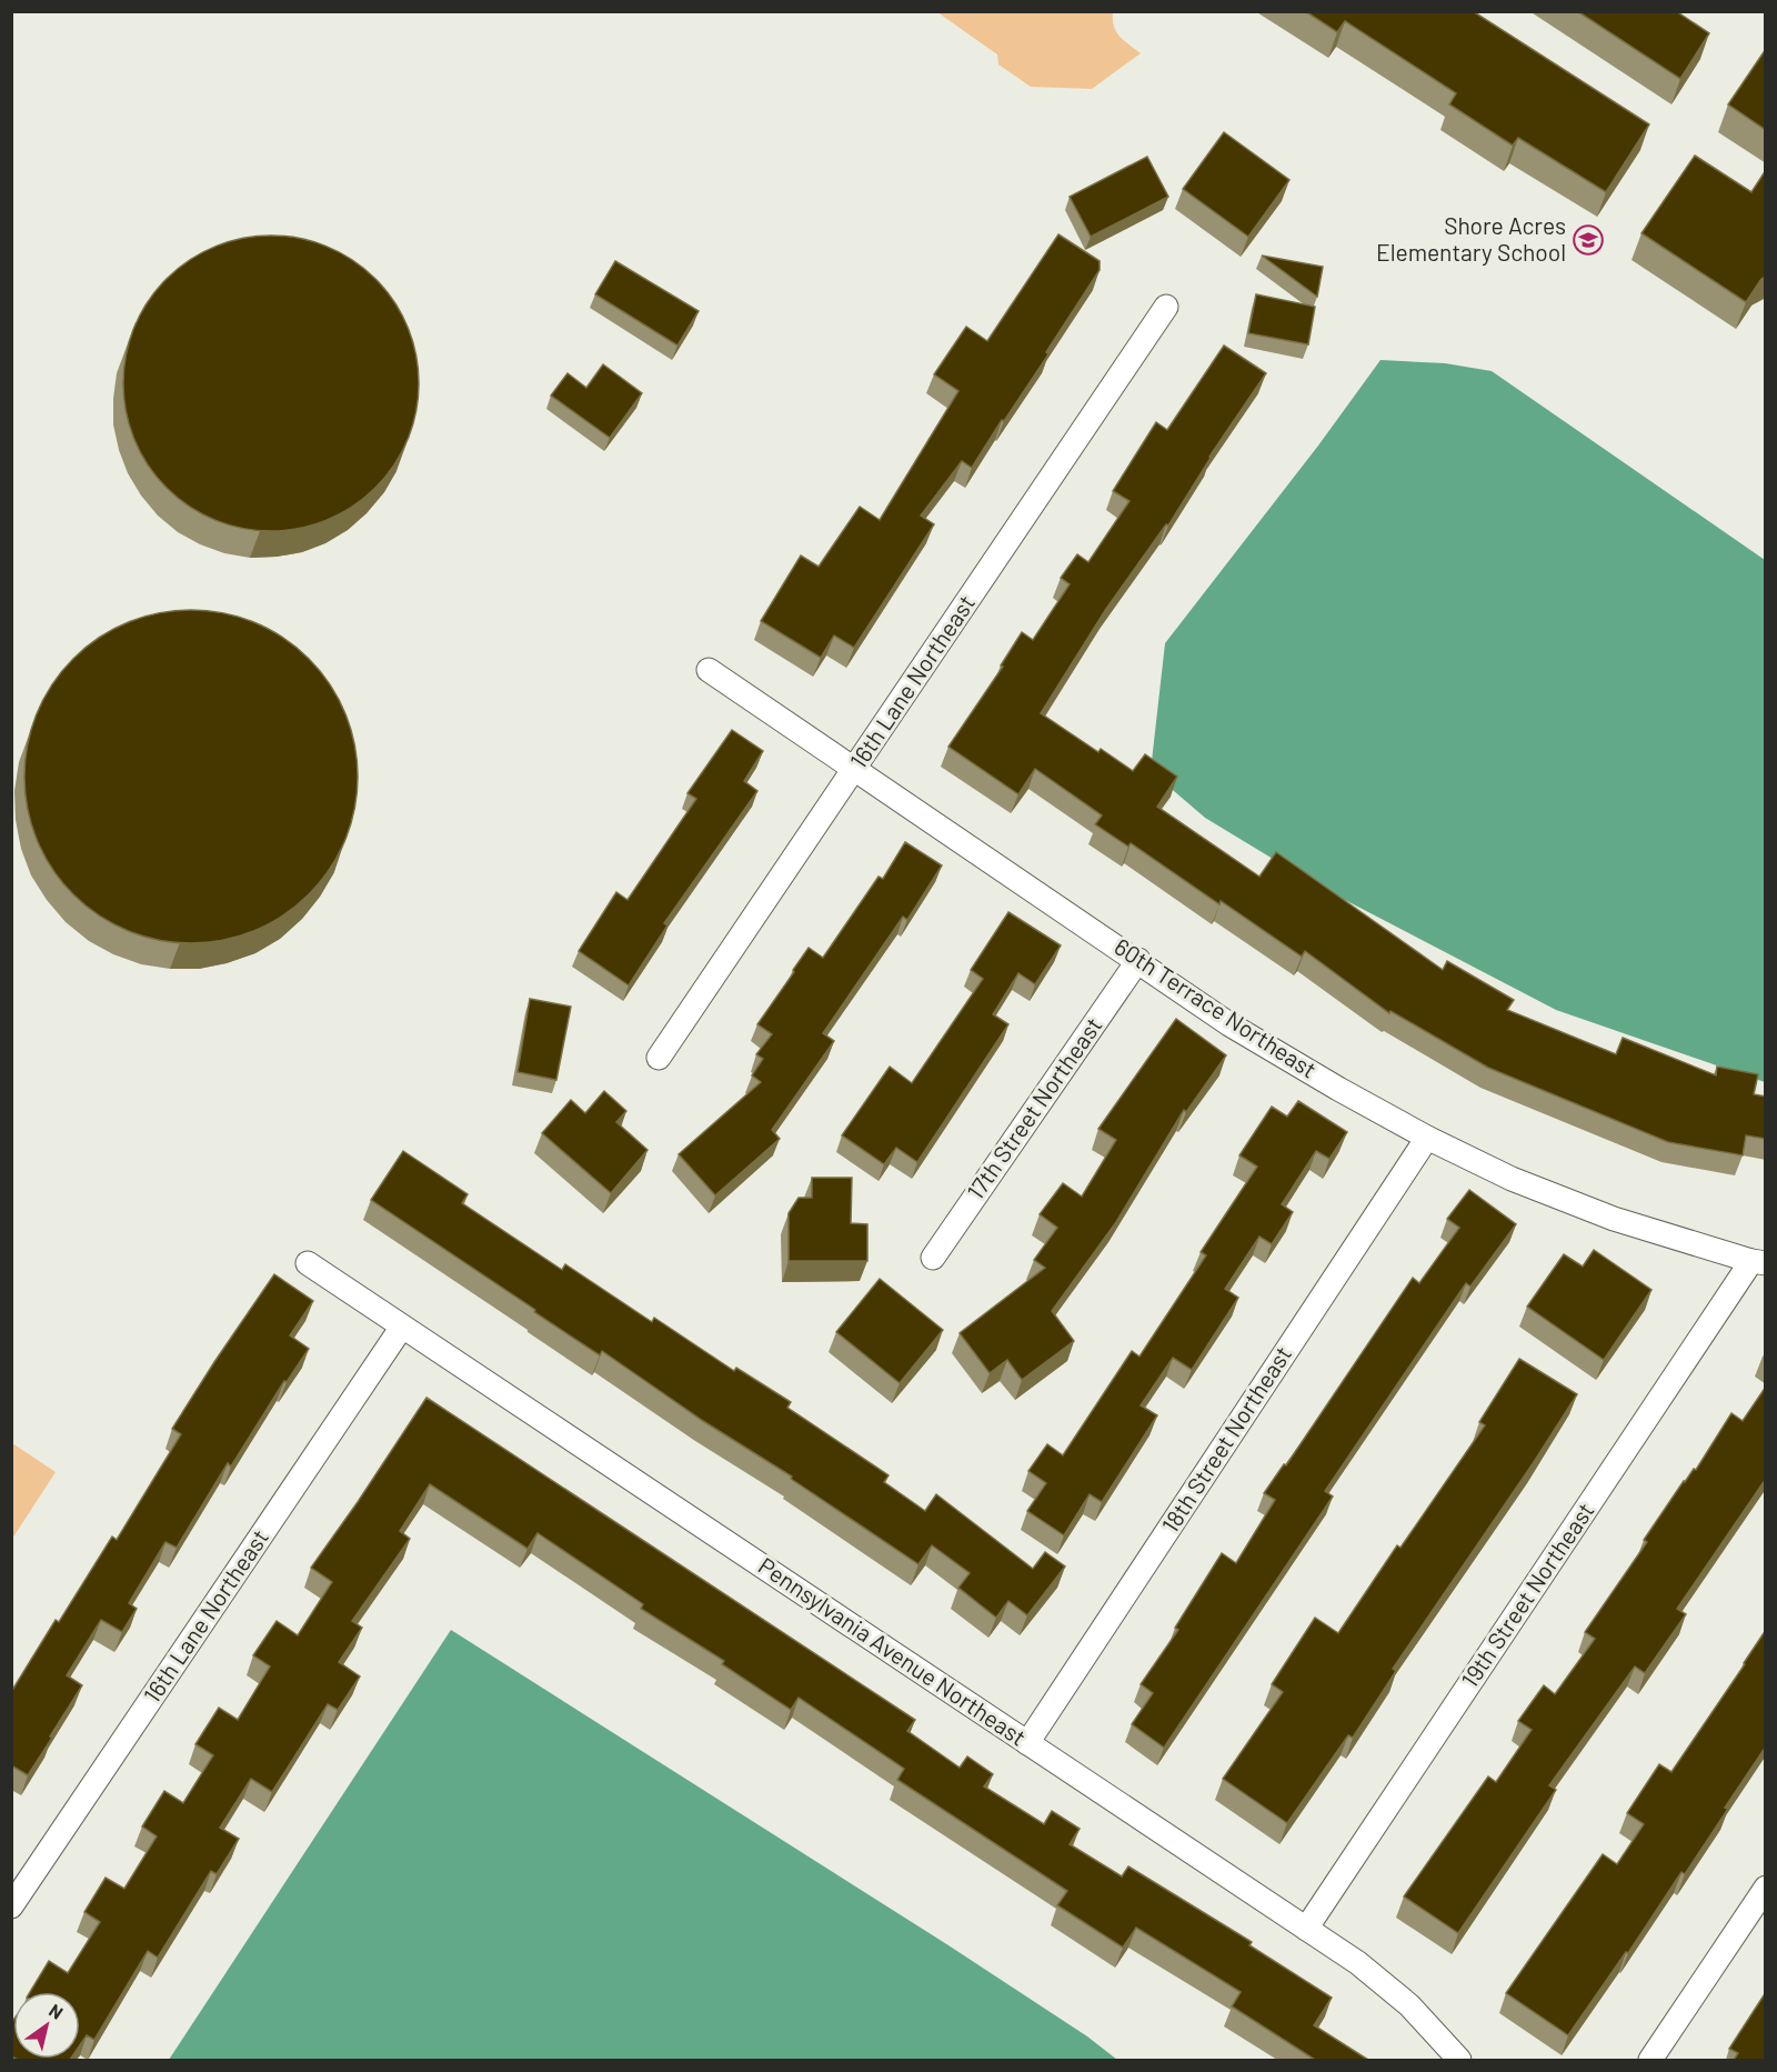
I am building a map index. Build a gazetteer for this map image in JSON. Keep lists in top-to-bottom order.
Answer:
{
  "streets": {
    "street": [
      "16th Lane Northeast",
      "60th Terrace Northeast",
      "17th Street Northeast",
      "18th Street Northeast",
      "19th Street Northeast",
      "Pennsylvania Avenue Northeast"
    ]
  },
  "crossings": [
    ["16th Lane Northeast", "60th Terrace Northeast"],
    ["16th Lane Northeast", "Pennsylvania Avenue Northeast"],
    ["60th Terrace Northeast", "17th Street Northeast"],
    ["60th Terrace Northeast", "18th Street Northeast"],
    ["60th Terrace Northeast", "19th Street Northeast"],
    ["18th Street Northeast", "Pennsylvania Avenue Northeast"],
    ["19th Street Northeast", "Pennsylvania Avenue Northeast"]
  ],
  "places": {
    "school or university": ["Shore Acres Elementary School"]
  },
  "north": "top right"
}
